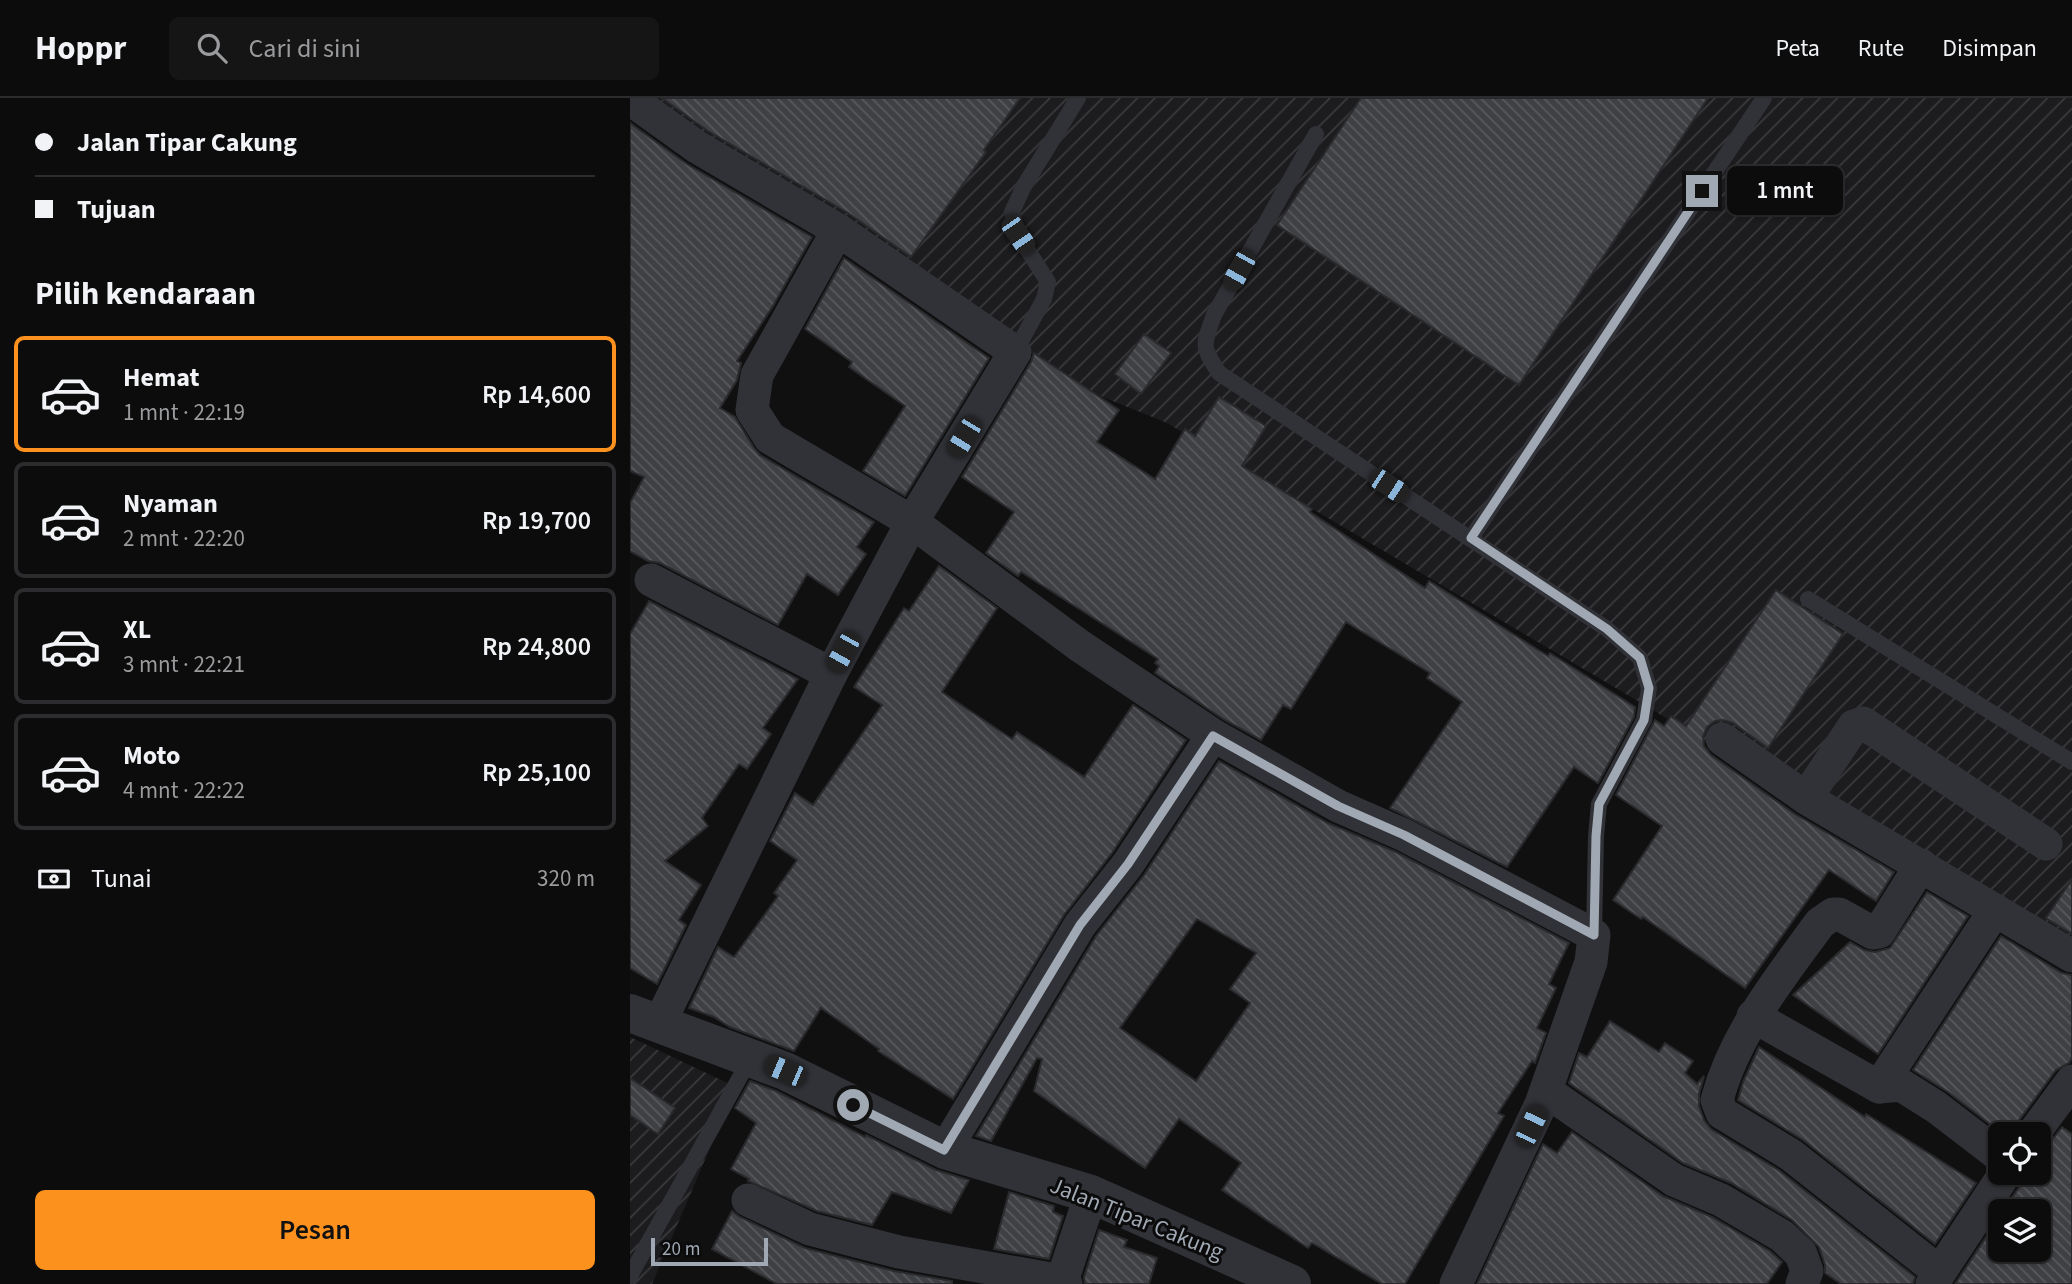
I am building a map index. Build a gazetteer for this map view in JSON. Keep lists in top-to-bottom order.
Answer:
{
  "streets": {
    "street": ["Jalan Tipar Cakung"]
  },
  "scale_bar": "20 m",
  "page": {
    "header": "Hoppr",
    "search": "Cari di sini",
    "nav": ["Peta", "Rute", "Disimpan"],
    "banner": ["Jalan Tipar Cakung", "Tujuan"],
    "bubble": "1 mnt",
    "heading": "Pilih kendaraan",
    "list": [
      {
        "name": "Hemat",
        "note": "1 mnt · 22:19",
        "value": "Rp 14,600"
      },
      {
        "name": "Nyaman",
        "note": "2 mnt · 22:20",
        "value": "Rp 19,700"
      },
      {
        "name": "XL",
        "note": "3 mnt · 22:21",
        "value": "Rp 24,800"
      },
      {
        "name": "Moto",
        "note": "4 mnt · 22:22",
        "value": "Rp 25,100"
      }
    ],
    "pay": ["Tunai", "320 m"],
    "buttons": "Pesan",
    "scale": "20 m"
  }
}
